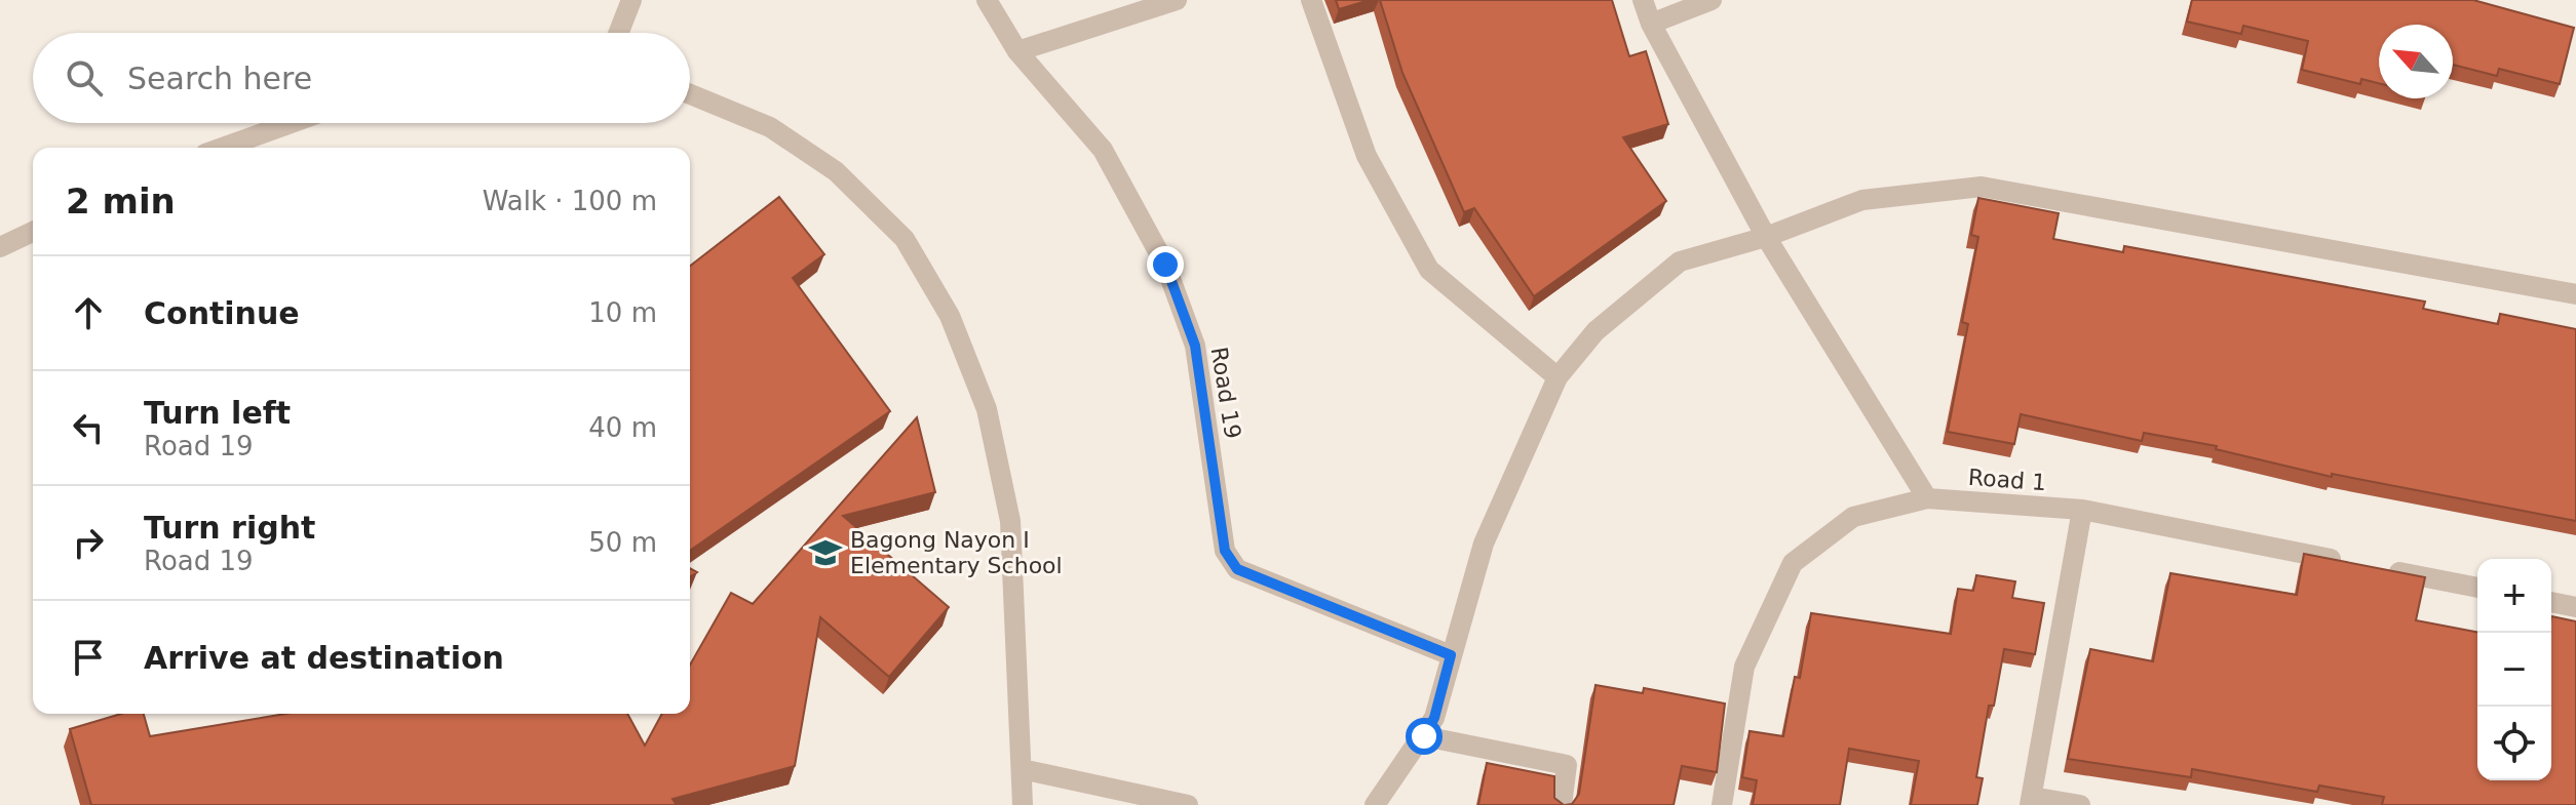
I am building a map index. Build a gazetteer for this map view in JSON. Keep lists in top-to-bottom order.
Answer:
{
  "streets": {
    "street": ["Road 19", "Road 1"]
  },
  "places": {
    "school or university": ["Bagong Nayon I Elementary School"]
  },
  "north": "top left",
  "page": {
    "search": "Search here",
    "heading": ["2 min", "Walk · 100 m"],
    "list": [
      ["Continue", "10 m"],
      ["Turn left", "Road 19", "40 m"],
      ["Turn right", "Road 19", "50 m"],
      "Arrive at destination"
    ],
    "map_buttons": ["+", "−"]
  }
}
